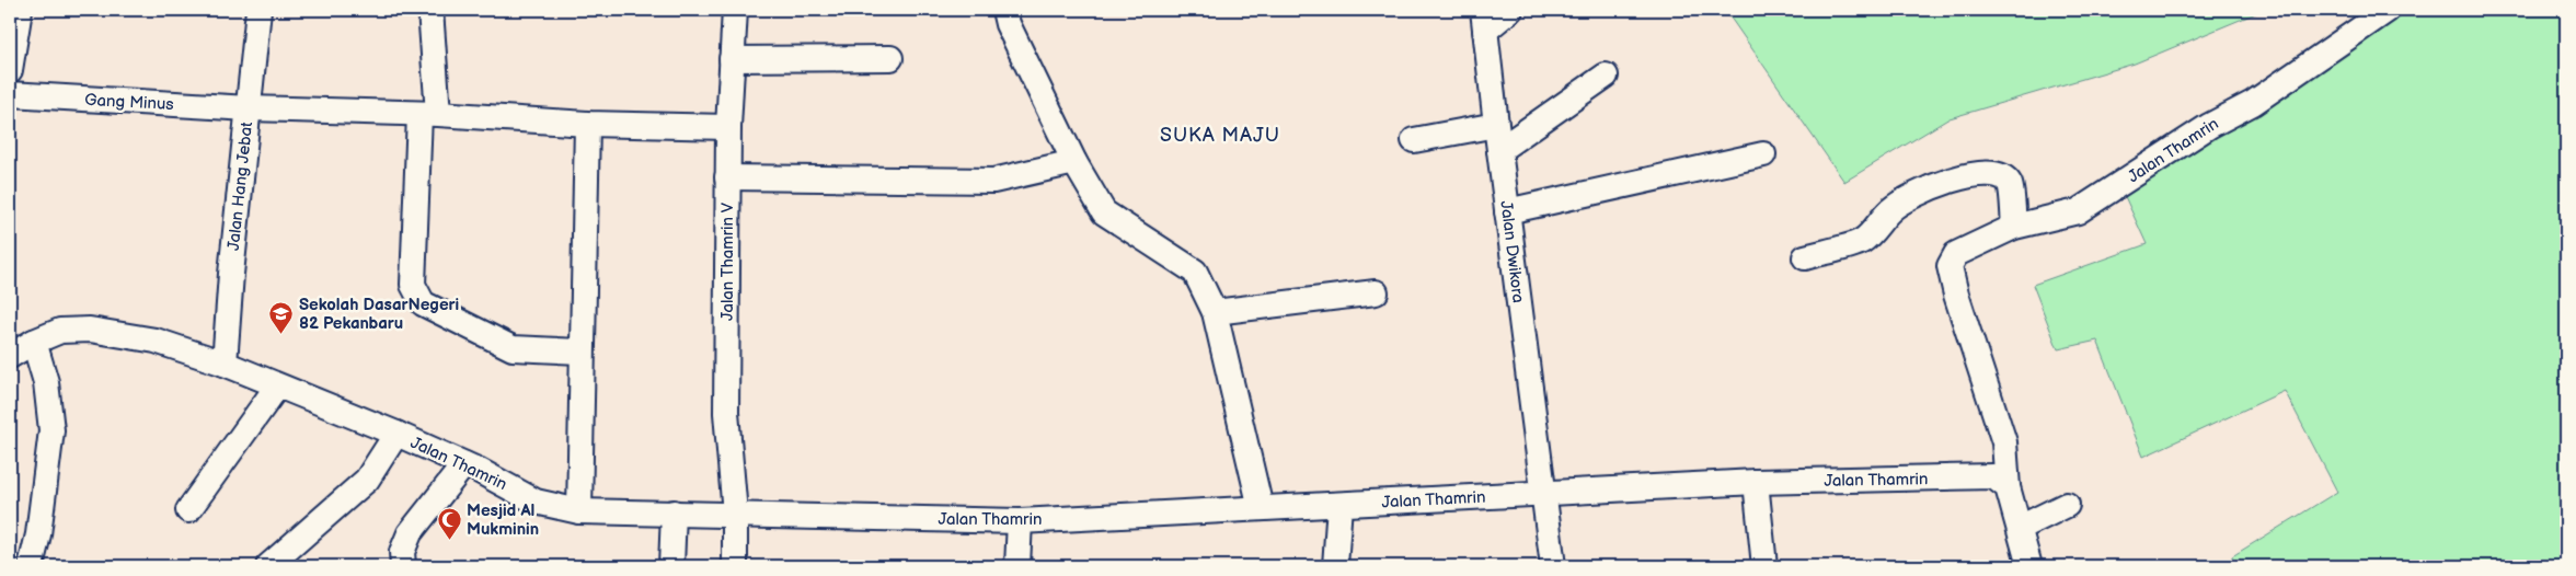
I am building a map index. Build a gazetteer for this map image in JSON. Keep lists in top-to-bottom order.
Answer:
{
  "streets": {
    "street": [
      "Gang Minus",
      "Jalan Thamrin",
      "Jalan Hang Jebat",
      "Jalan Dwikora",
      "Jalan Thamrin V"
    ]
  },
  "crossings": [
    ["Gang Minus", "Jalan Hang Jebat"],
    ["Gang Minus", "Jalan Thamrin V"],
    ["Jalan Thamrin", "Jalan Hang Jebat"],
    ["Jalan Thamrin", "Jalan Dwikora"],
    ["Jalan Thamrin", "Jalan Thamrin V"]
  ],
  "districts": ["SUKA MAJU"],
  "places": {
    "school or university": ["Sekolah DasarNegeri 82 Pekanbaru"],
    "mosque": ["Mesjid Al Mukminin"]
  }
}
